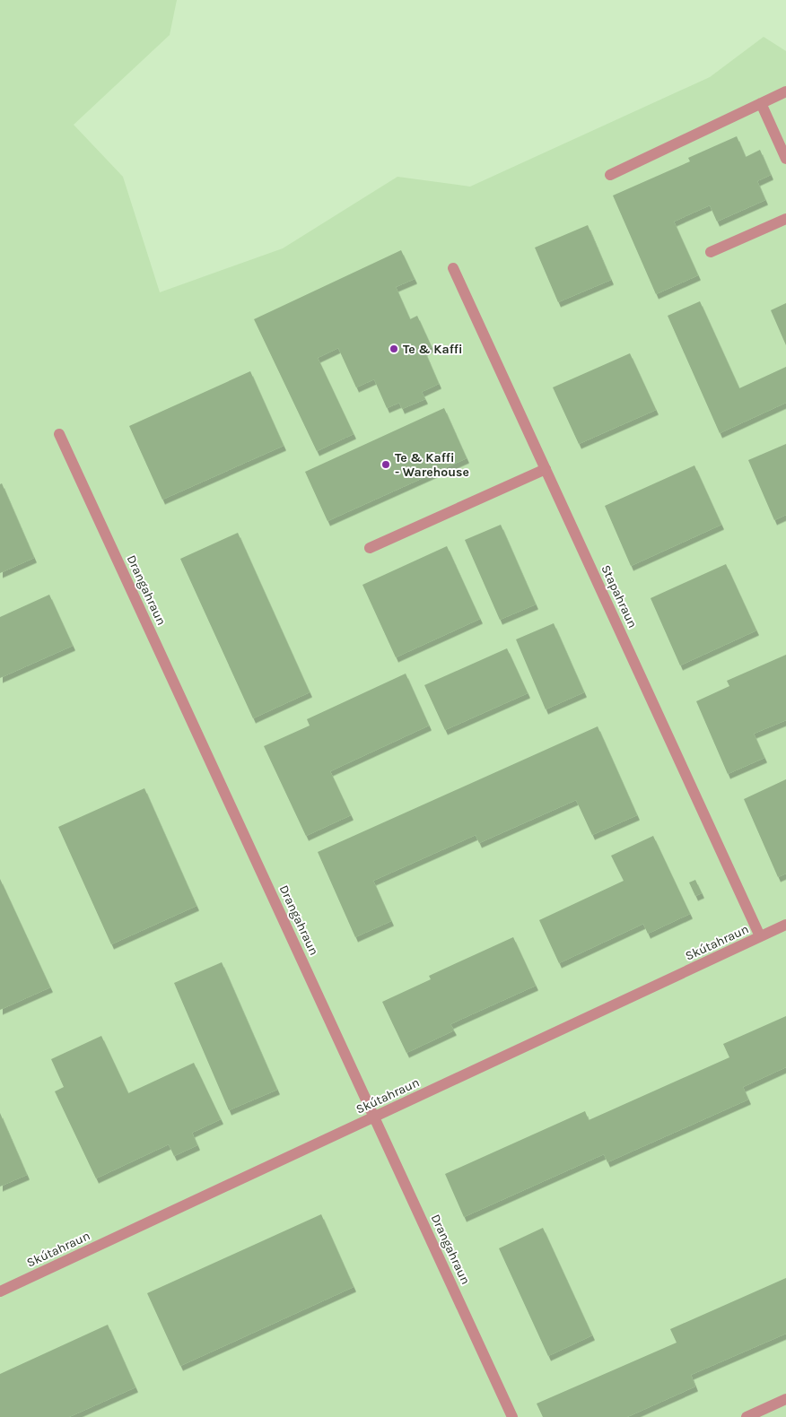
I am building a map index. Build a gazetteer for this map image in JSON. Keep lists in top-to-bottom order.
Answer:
{
  "streets": {
    "street": ["Drangahraun", "Stapahraun", "Skútahraun"]
  },
  "crossings": [
    ["Drangahraun", "Skútahraun"],
    ["Stapahraun", "Skútahraun"]
  ],
  "places": ["Te & Kaffi", "Te & Kaffi - Warehouse"]
}
